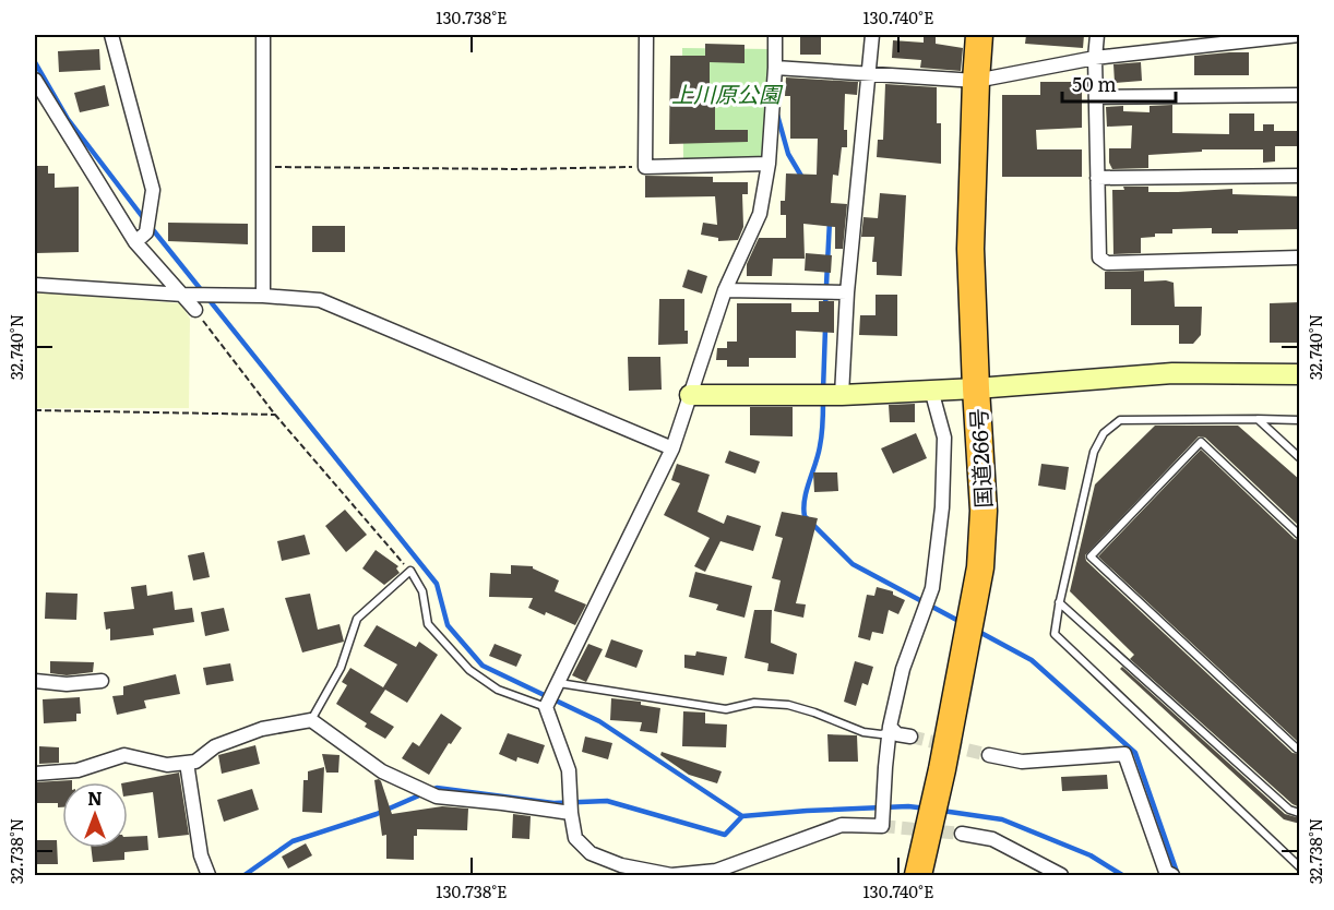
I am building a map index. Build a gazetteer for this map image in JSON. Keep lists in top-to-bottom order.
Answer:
{
  "streets": {
    "highway": ["国道266号"]
  },
  "parks": ["上川原公園"],
  "scale_bar": "50 m",
  "north": "top",
  "coordinates": [
    "130.738°E",
    "130.740°E",
    "32.740°N",
    "32.738°N"
  ]
}
